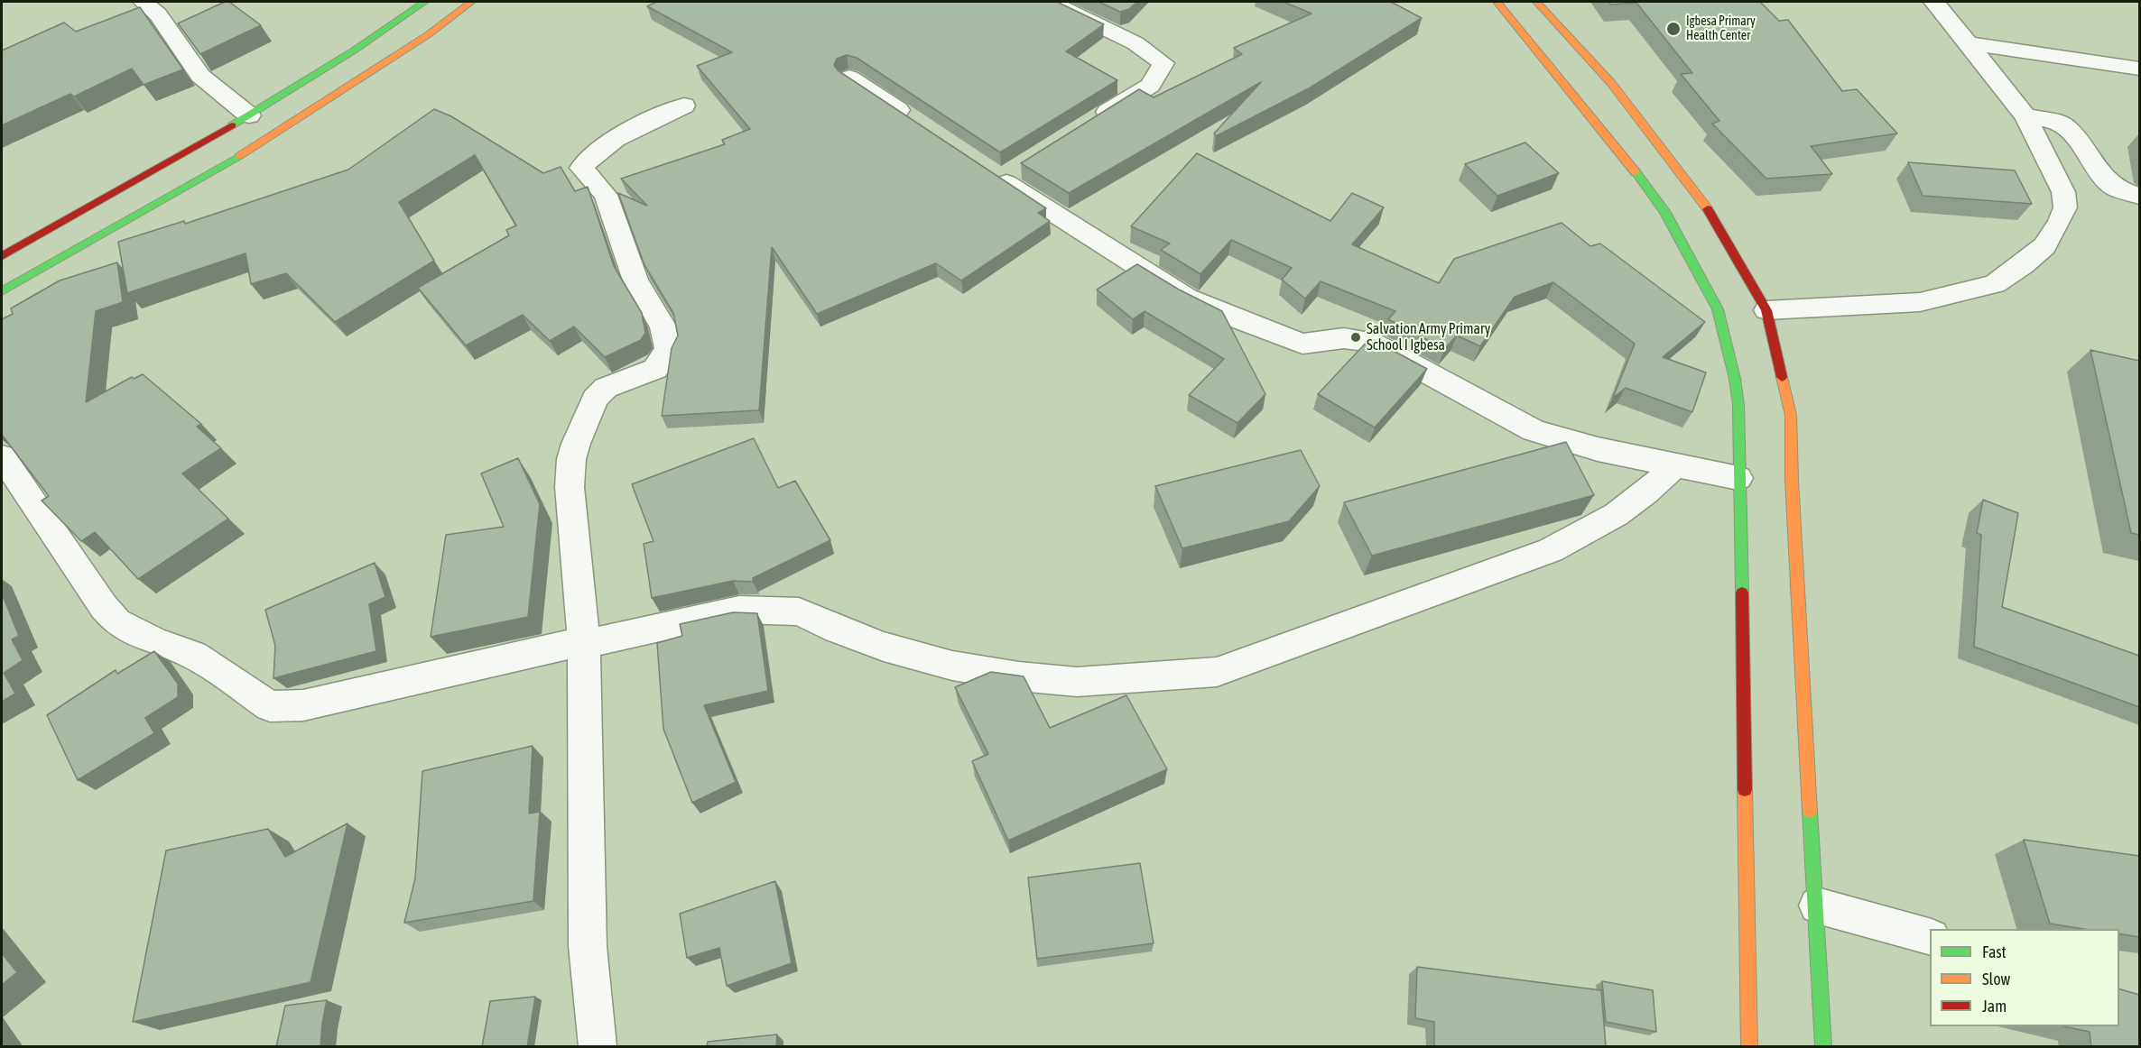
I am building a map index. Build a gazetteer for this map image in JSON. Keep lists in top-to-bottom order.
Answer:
{
  "places": ["Igbesa Primary Health Center", "Salvation Army Primary School I Igbesa"],
  "legend": ["Fast", "Slow", "Jam"]
}
